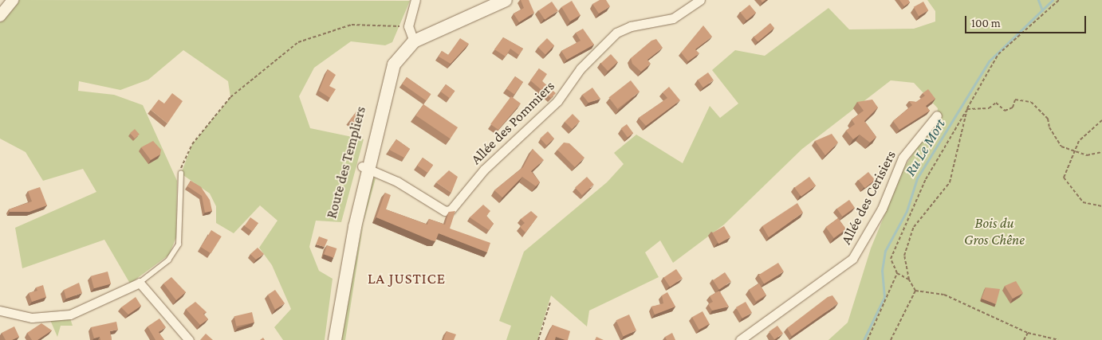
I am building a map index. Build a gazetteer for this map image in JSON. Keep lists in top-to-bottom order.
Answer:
{
  "streets": {
    "main road": ["Route des Templiers"],
    "street": ["Allée des Pommiers", "Allée des Cerisiers"]
  },
  "crossings": [
    ["Allée des Pommiers", "Route des Templiers"]
  ],
  "districts": ["LA JUSTICE"],
  "water": ["Ru Le Mort"],
  "parks": ["Bois du Gros Chêne"],
  "scale_bar": "100 m"
}
